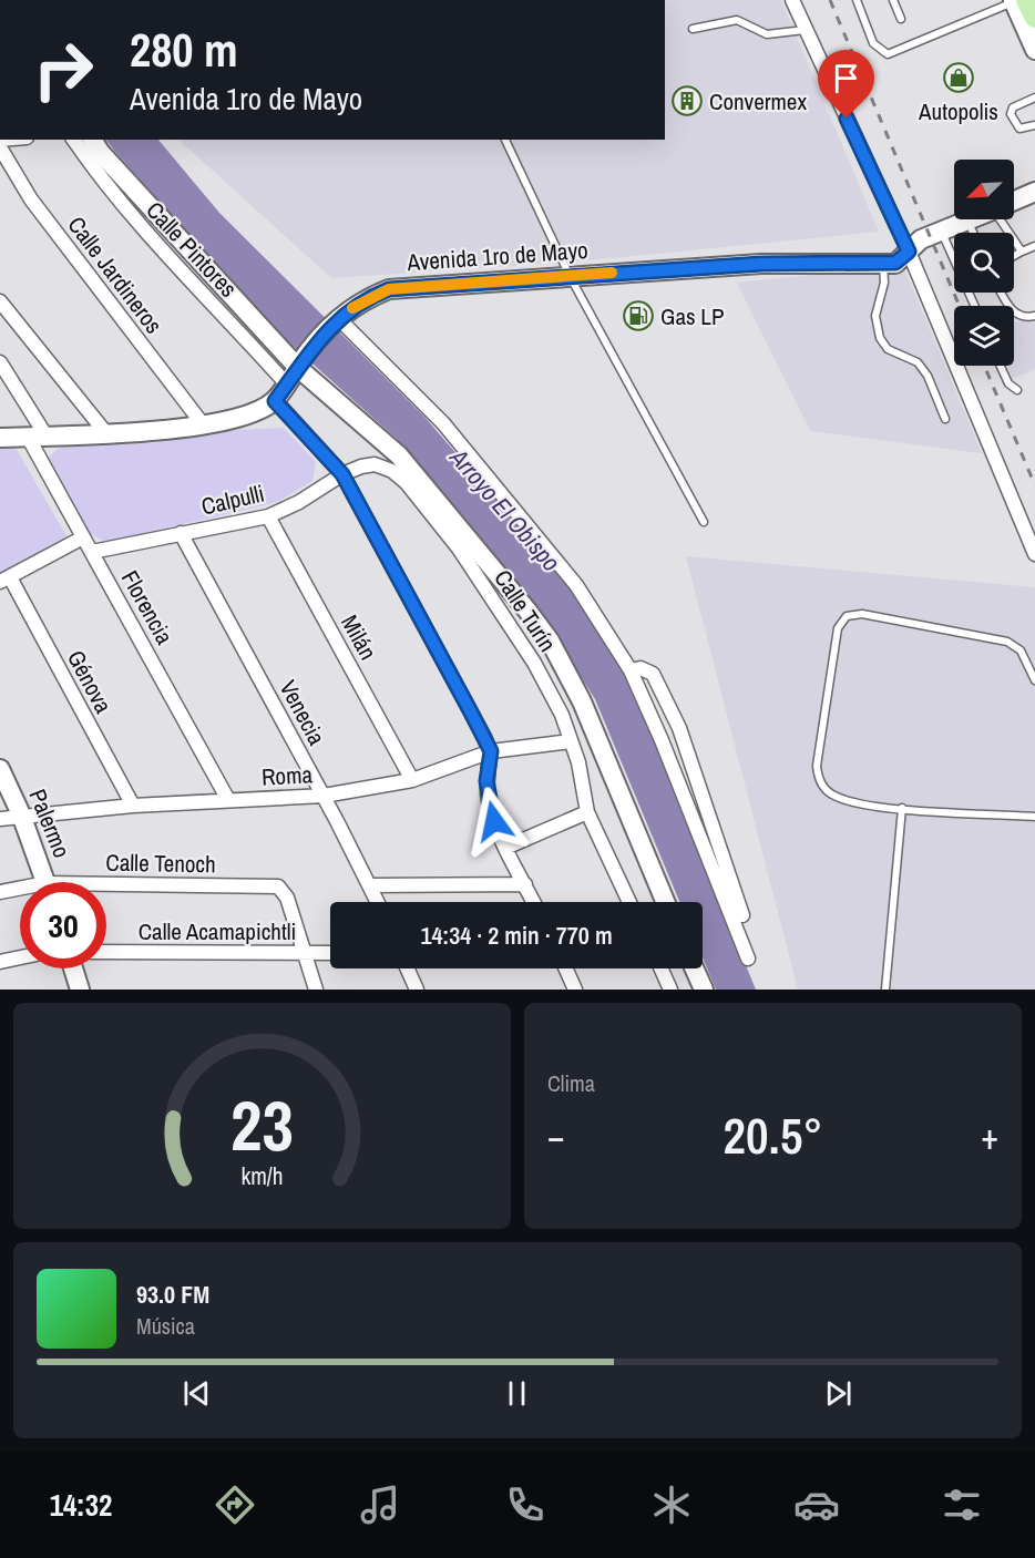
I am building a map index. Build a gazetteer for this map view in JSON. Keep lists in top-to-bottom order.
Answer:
{
  "streets": {
    "street": [
      "Calle Pintores",
      "Avenida 1ro de Mayo",
      "Calle Jardineros",
      "Calpulli",
      "Florencia",
      "Calle Turín",
      "Milán",
      "Génova",
      "Venecia",
      "Roma",
      "Palermo",
      "Calle Tenoch",
      "Calle Acamapichtli"
    ]
  },
  "crossings": [
    ["Calle Pintores", "Avenida 1ro de Mayo"],
    ["Avenida 1ro de Mayo", "Calle Jardineros"],
    ["Avenida 1ro de Mayo", "Florencia"],
    ["Calpulli", "Florencia"],
    ["Calpulli", "Calle Turín"],
    ["Calpulli", "Milán"],
    ["Calpulli", "Venecia"],
    ["Florencia", "Roma"],
    ["Calle Turín", "Roma"],
    ["Milán", "Roma"],
    ["Génova", "Roma"],
    ["Venecia", "Roma"],
    ["Roma", "Palermo"],
    ["Calle Tenoch", "Calle Acamapichtli"]
  ],
  "water": ["Arroyo El Obispo"],
  "places": {
    "shop": ["Autopolis"],
    "building": ["Convermex"],
    "fuel station": ["Gas LP"]
  },
  "north": "bottom left",
  "page": {
    "turn": ["280 m", "Avenida 1ro de Mayo"],
    "limit": "30",
    "trip": "14:34 · 2 min · 770 m",
    "tile": "Clima",
    "heat": ["−", "20.5°", "+"],
    "song": ["93.0 FM", "Música"],
    "tabs": "14:32",
    "gauge": ["23", "km/h"]
  }
}
